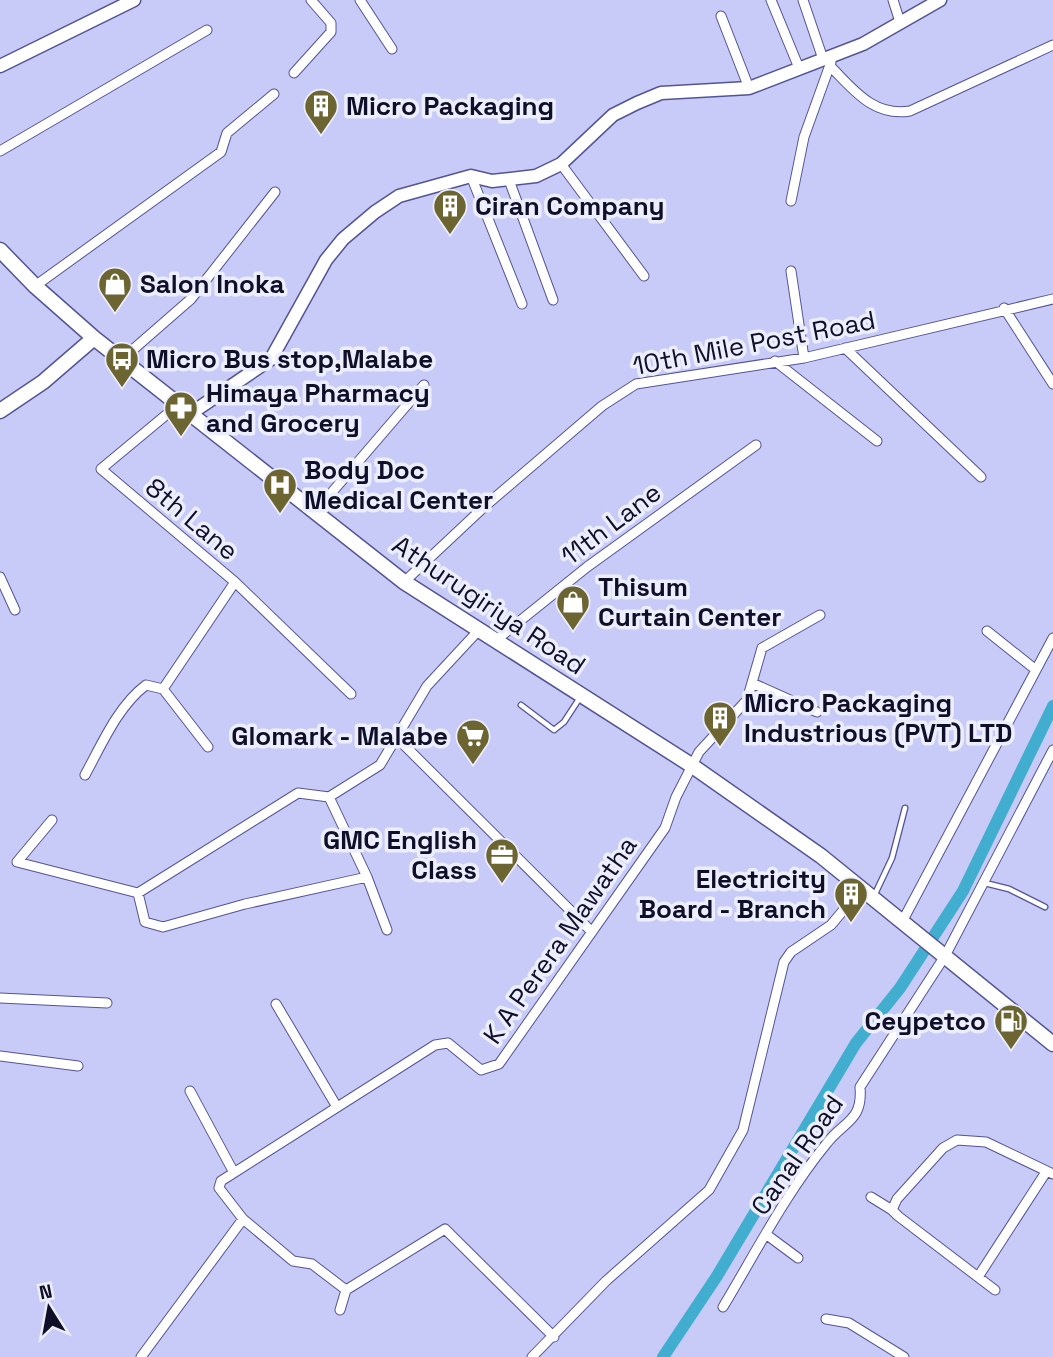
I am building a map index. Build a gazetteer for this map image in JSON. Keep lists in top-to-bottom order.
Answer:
{
  "streets": {
    "main road": ["Athurugiriya Road"],
    "street": [
      "10th Mile Post Road",
      "8th Lane",
      "11th Lane",
      "K A Perera Mawatha",
      "Canal Road"
    ]
  },
  "crossings": [
    ["10th Mile Post Road", "Athurugiriya Road"],
    ["8th Lane", "Athurugiriya Road"],
    ["11th Lane", "Athurugiriya Road"],
    ["Athurugiriya Road", "K A Perera Mawatha"],
    ["Athurugiriya Road", "Canal Road"]
  ],
  "places": {
    "building": [
      "Micro Packaging",
      "Ciran Company",
      "Micro Packaging Industrious (PVT) LTD",
      "Electricity Board - Branch"
    ],
    "shop": ["Salon Inoka", "Thisum Curtain Center"],
    "bus stop": ["Micro Bus stop,Malabe"],
    "pharmacy": ["Himaya Pharmacy and Grocery"],
    "hospital": ["Body Doc Medical Center"],
    "supermarket": ["Glomark - Malabe"],
    "office": ["GMC English Class"],
    "fuel station": ["Ceypetco"]
  },
  "north": "top"
}
